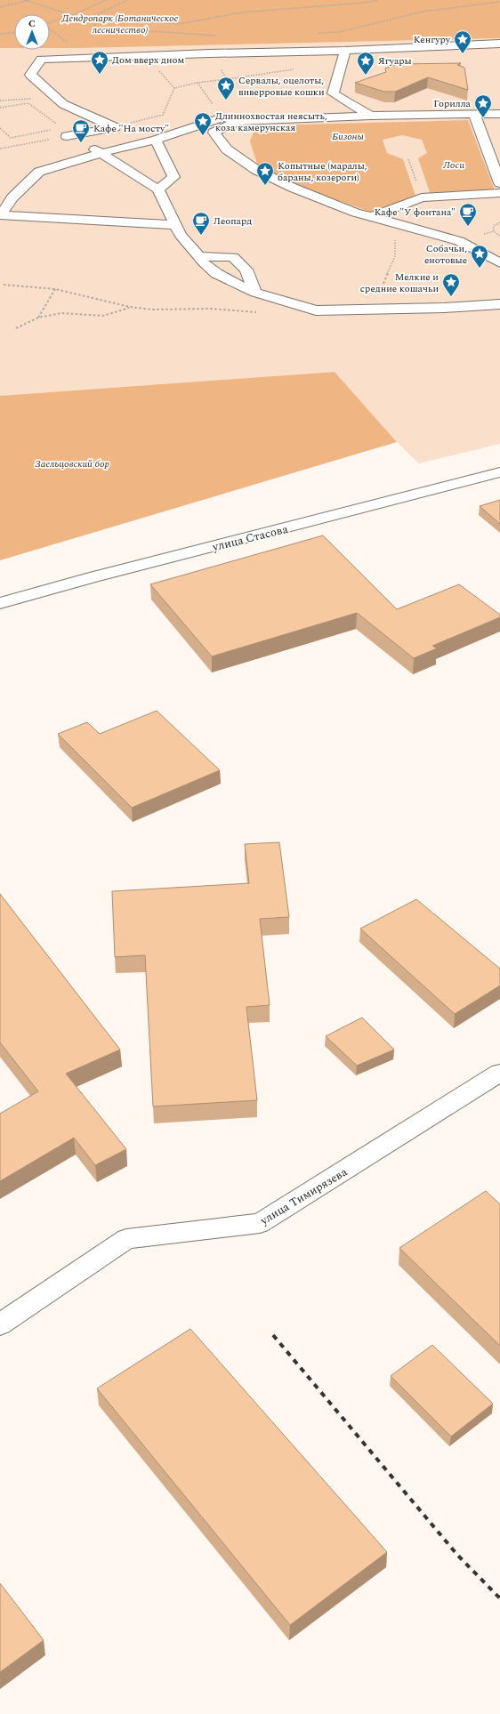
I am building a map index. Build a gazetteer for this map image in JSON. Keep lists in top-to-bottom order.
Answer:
{
  "streets": {
    "street": ["улица Стасова", "улица Тимирязева"]
  },
  "parks": [
    "Дендропарк (Ботаническое лесничество)",
    "Бизоны",
    "Лоси",
    "Заельцовский бор"
  ],
  "places": {
    "place": [
      "Кенгуру",
      "Дом вверх дном",
      "Ягуары",
      "Сервалы, оцелоты, виверровые кошки",
      "Горилла",
      "Длиннохвостая неясыть, коза камерунская",
      "Копытные (маралы, бараны, козероги)",
      "Собачьи, енотовые",
      "Мелкие и средние кошачьи"
    ],
    "cafe": ["Кафе \"На мосту\"", "Кафе \"У фонтана\"", "Леопард"]
  },
  "north": "top"
}
